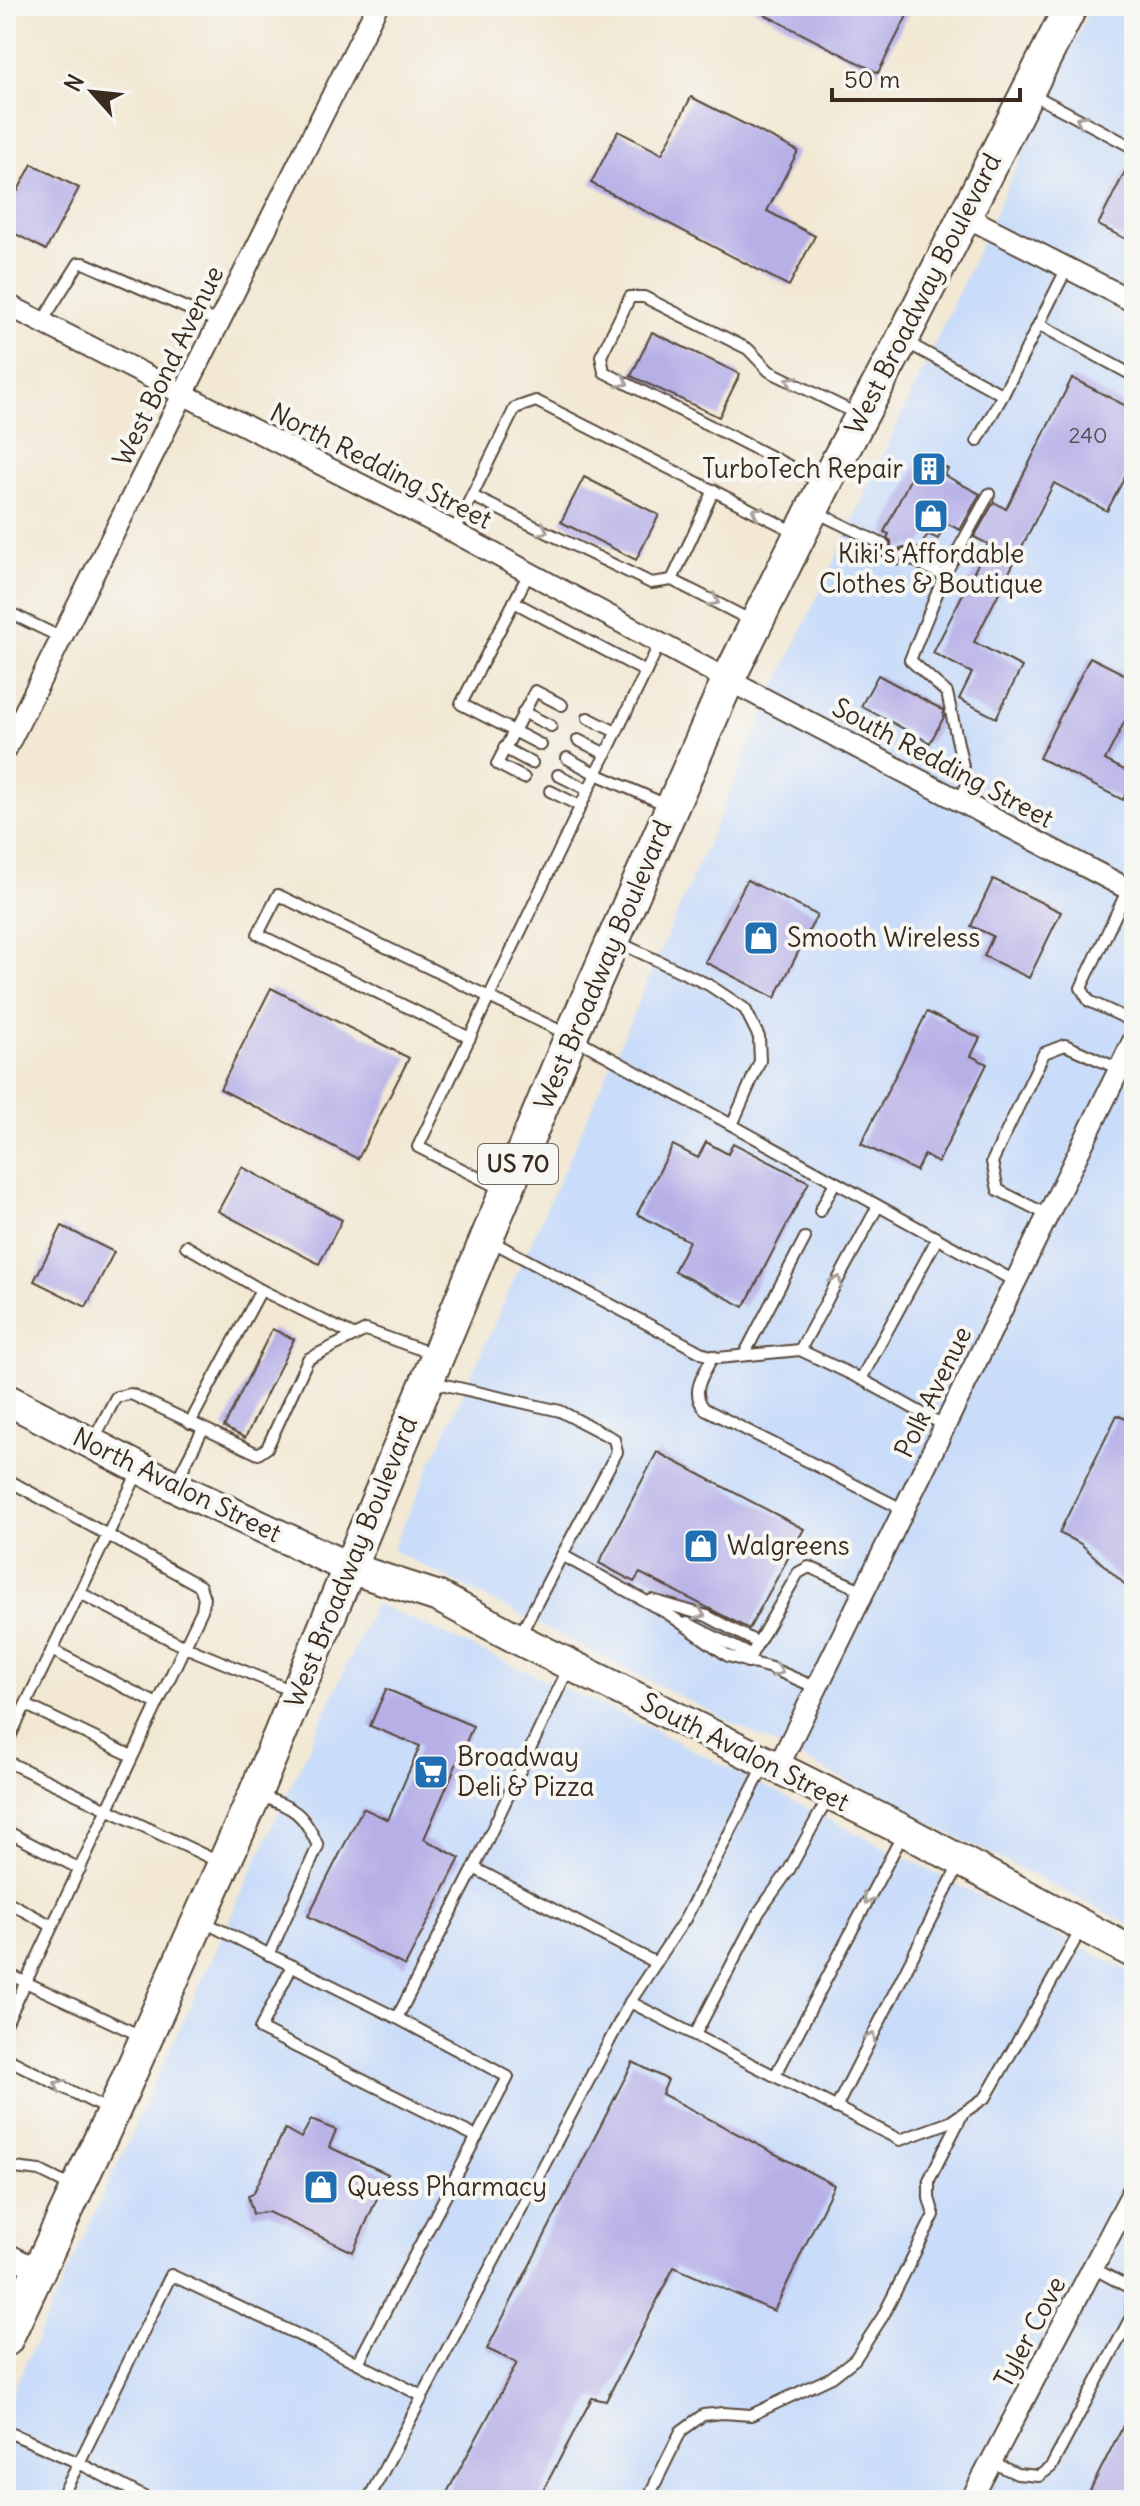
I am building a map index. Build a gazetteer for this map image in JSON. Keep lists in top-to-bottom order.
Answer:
{
  "streets": {
    "main road": ["West Broadway Boulevard", "US 70"],
    "street": [
      "West Bond Avenue",
      "North Redding Street",
      "South Redding Street",
      "Polk Avenue",
      "North Avalon Street",
      "South Avalon Street",
      "Tyler Cove"
    ]
  },
  "crossings": [
    ["West Broadway Boulevard", "North Redding Street"],
    ["West Broadway Boulevard", "South Redding Street"],
    ["West Broadway Boulevard", "North Avalon Street"],
    ["West Broadway Boulevard", "South Avalon Street"],
    ["West Bond Avenue", "North Redding Street"],
    ["North Redding Street", "South Redding Street"],
    ["Polk Avenue", "South Avalon Street"],
    ["North Avalon Street", "South Avalon Street"]
  ],
  "places": {
    "building": ["TurboTech Repair"],
    "shop": [
      "Kiki's Affordable Clothes & Boutique",
      "Smooth Wireless",
      "Walgreens",
      "Quess Pharmacy"
    ],
    "supermarket": ["Broadway Deli & Pizza"]
  },
  "house_numbers": ["240"],
  "scale_bar": "50 m",
  "north": "top left"
}
